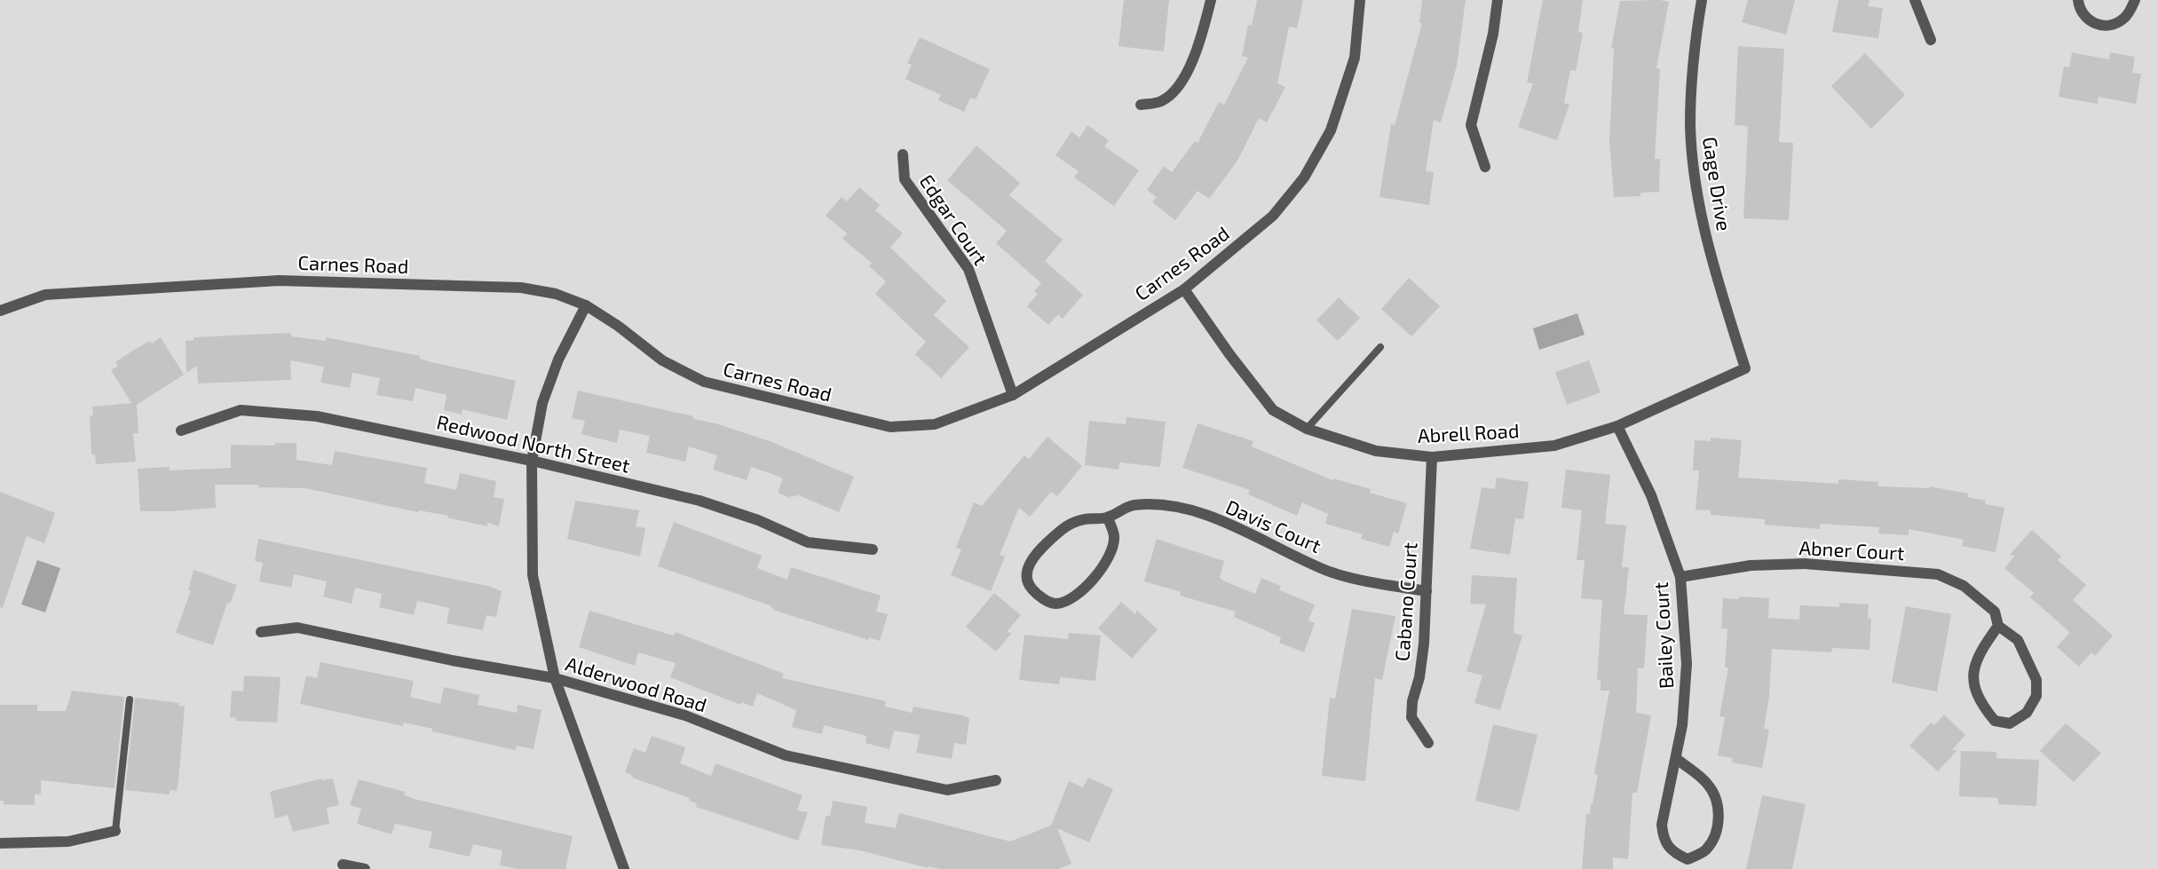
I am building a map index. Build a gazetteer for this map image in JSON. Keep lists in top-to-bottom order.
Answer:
{
  "streets": {
    "street": [
      "Gage Drive",
      "Edgar Court",
      "Carnes Road",
      "Abrell Road",
      "Redwood North Street",
      "Davis Court",
      "Abner Court",
      "Cabano Court",
      "Bailey Court",
      "Alderwood Road"
    ]
  },
  "crossings": [
    ["Gage Drive", "Abrell Road"],
    ["Edgar Court", "Carnes Road"],
    ["Carnes Road", "Abrell Road"],
    ["Abrell Road", "Cabano Court"],
    ["Abrell Road", "Bailey Court"],
    ["Davis Court", "Cabano Court"],
    ["Abner Court", "Bailey Court"]
  ]
}
